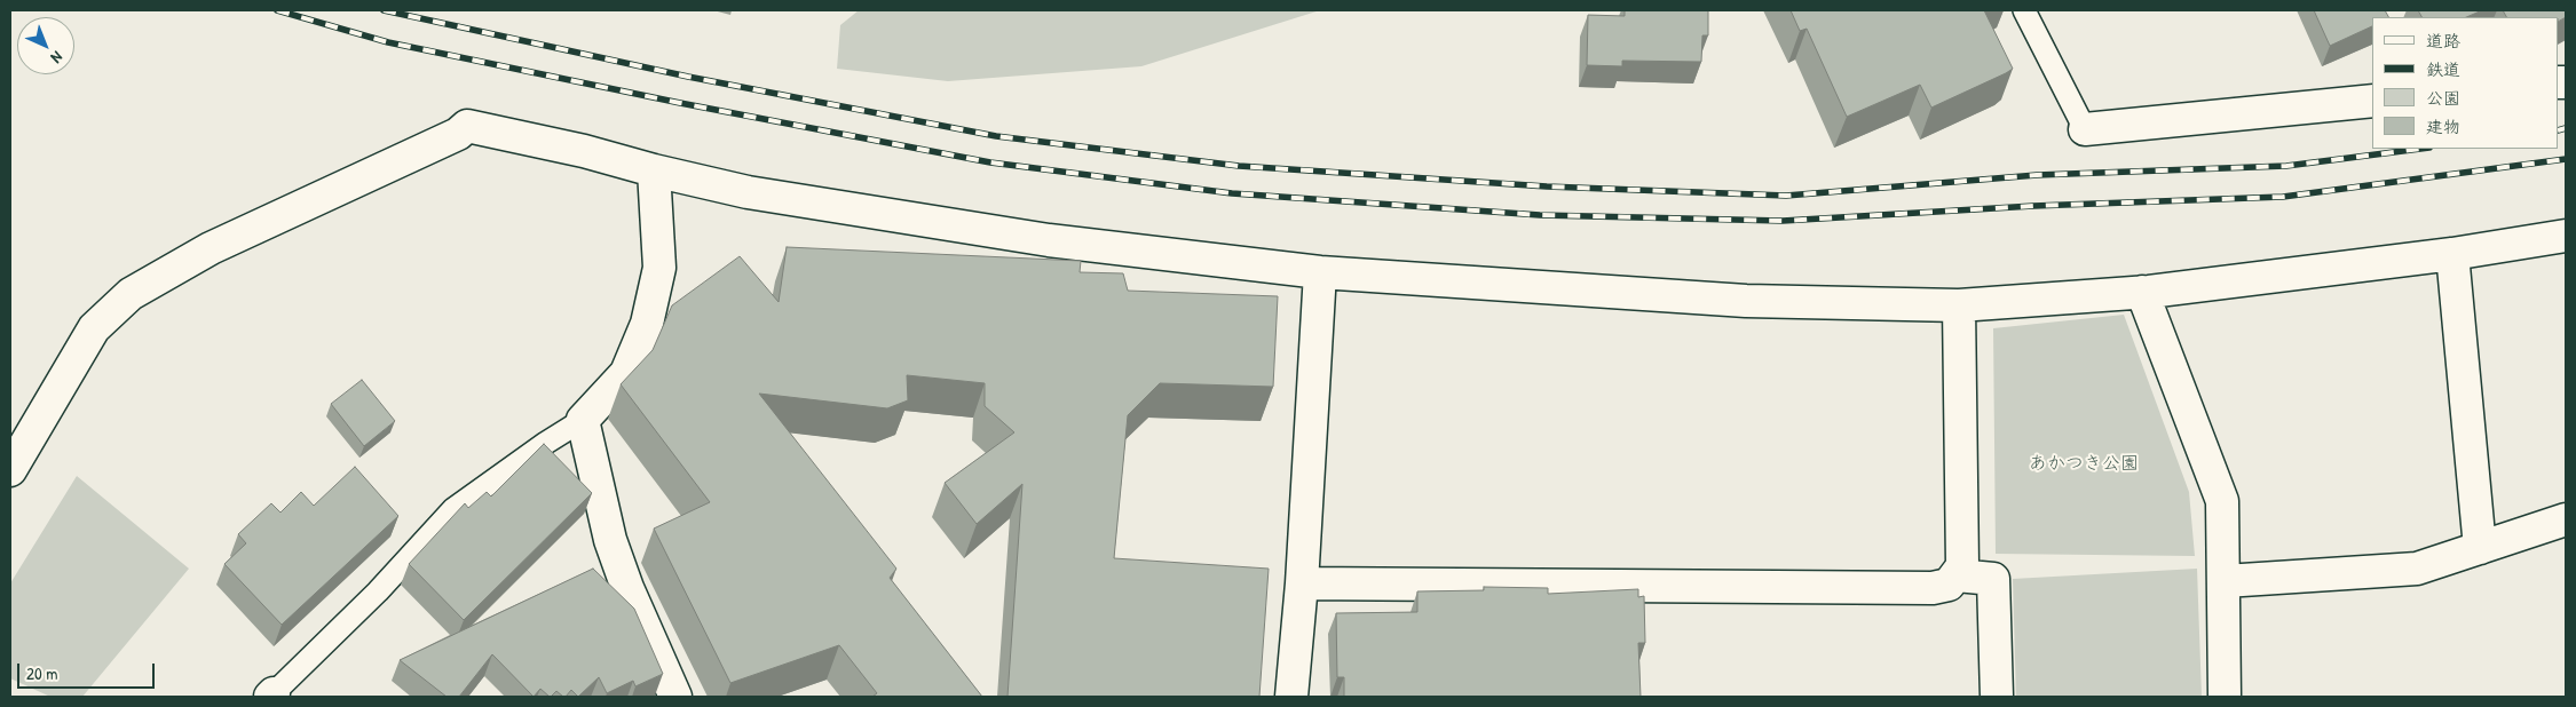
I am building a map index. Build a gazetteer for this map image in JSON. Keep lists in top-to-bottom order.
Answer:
{
  "parks": ["あかつき公園"],
  "legend": [
    "道路",
    "鉄道",
    "公園",
    "建物"
  ],
  "scale_bar": "20 m",
  "north": "bottom right"
}
